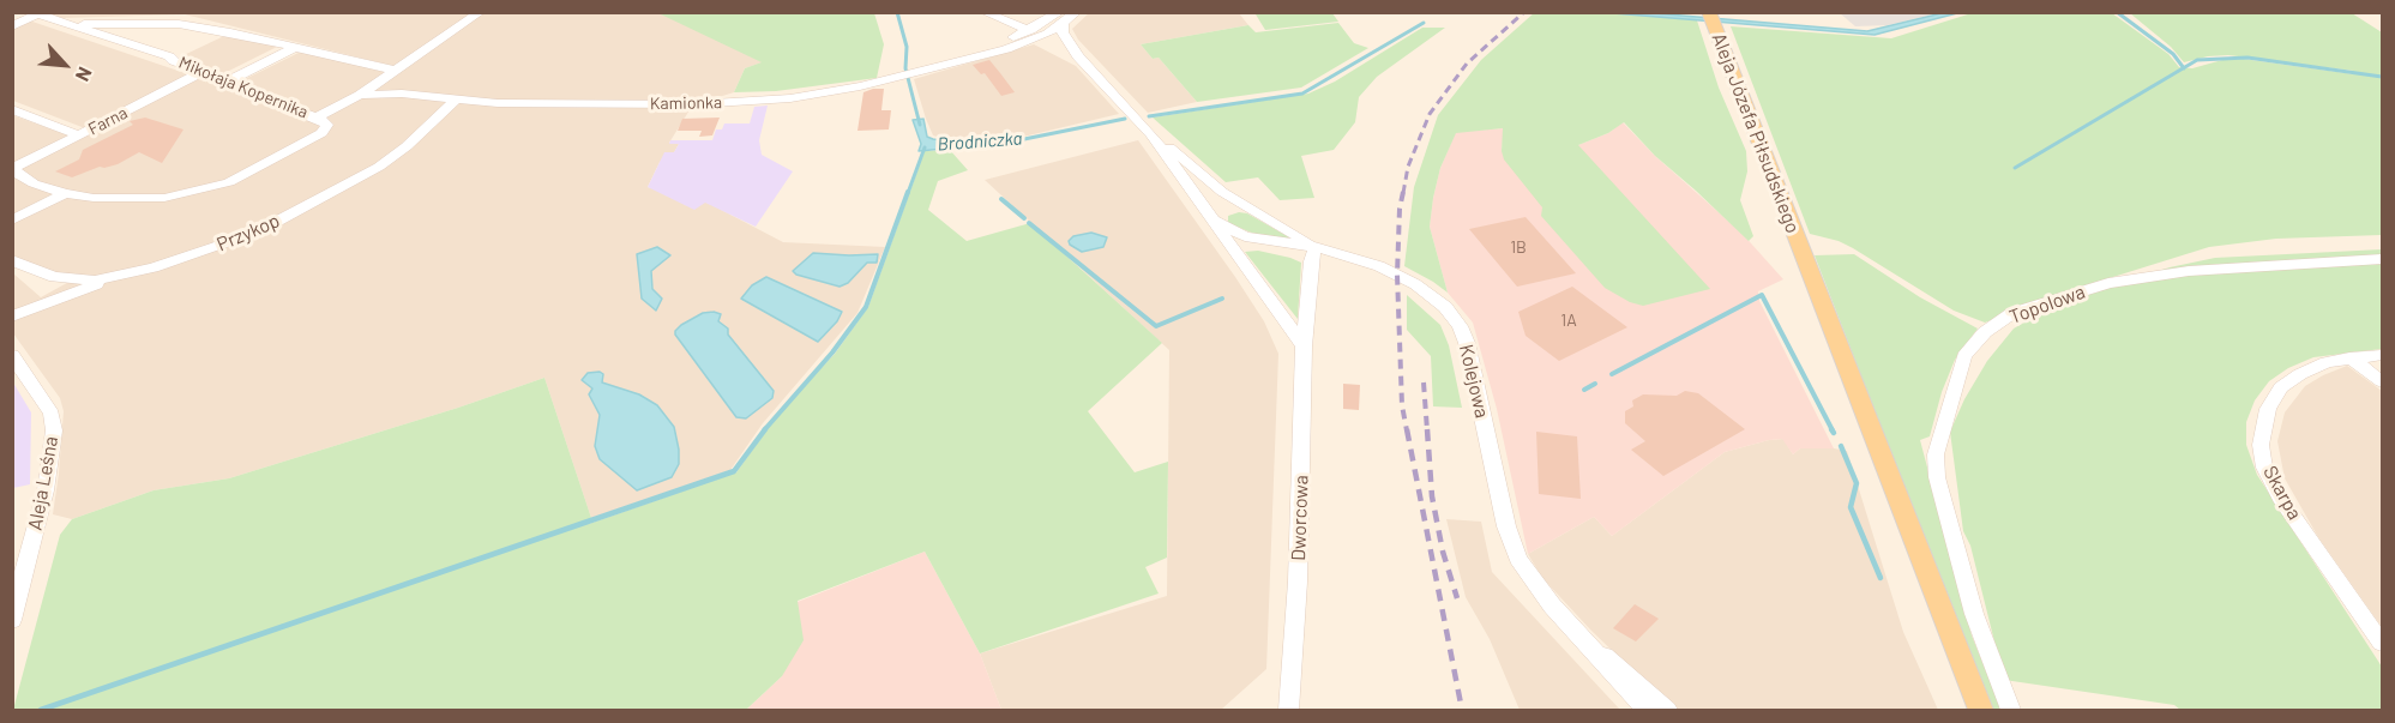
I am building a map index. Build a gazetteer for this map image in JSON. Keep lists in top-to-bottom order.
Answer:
{
  "streets": {
    "main road": ["Aleja Józefa Piłsudskiego"],
    "street": [
      "Mikołaja Kopernika",
      "Kamionka",
      "Farna",
      "Przykop",
      "Topolowa",
      "Kolejowa",
      "Aleja Leśna",
      "Skarpa",
      "Dworcowa"
    ]
  },
  "crossings": [
    ["Mikołaja Kopernika", "Farna"],
    ["Kamionka", "Przykop"],
    ["Kolejowa", "Dworcowa"]
  ],
  "water": ["Brodniczka"],
  "house_numbers": ["1B", "1A"],
  "north": "bottom right"
}
